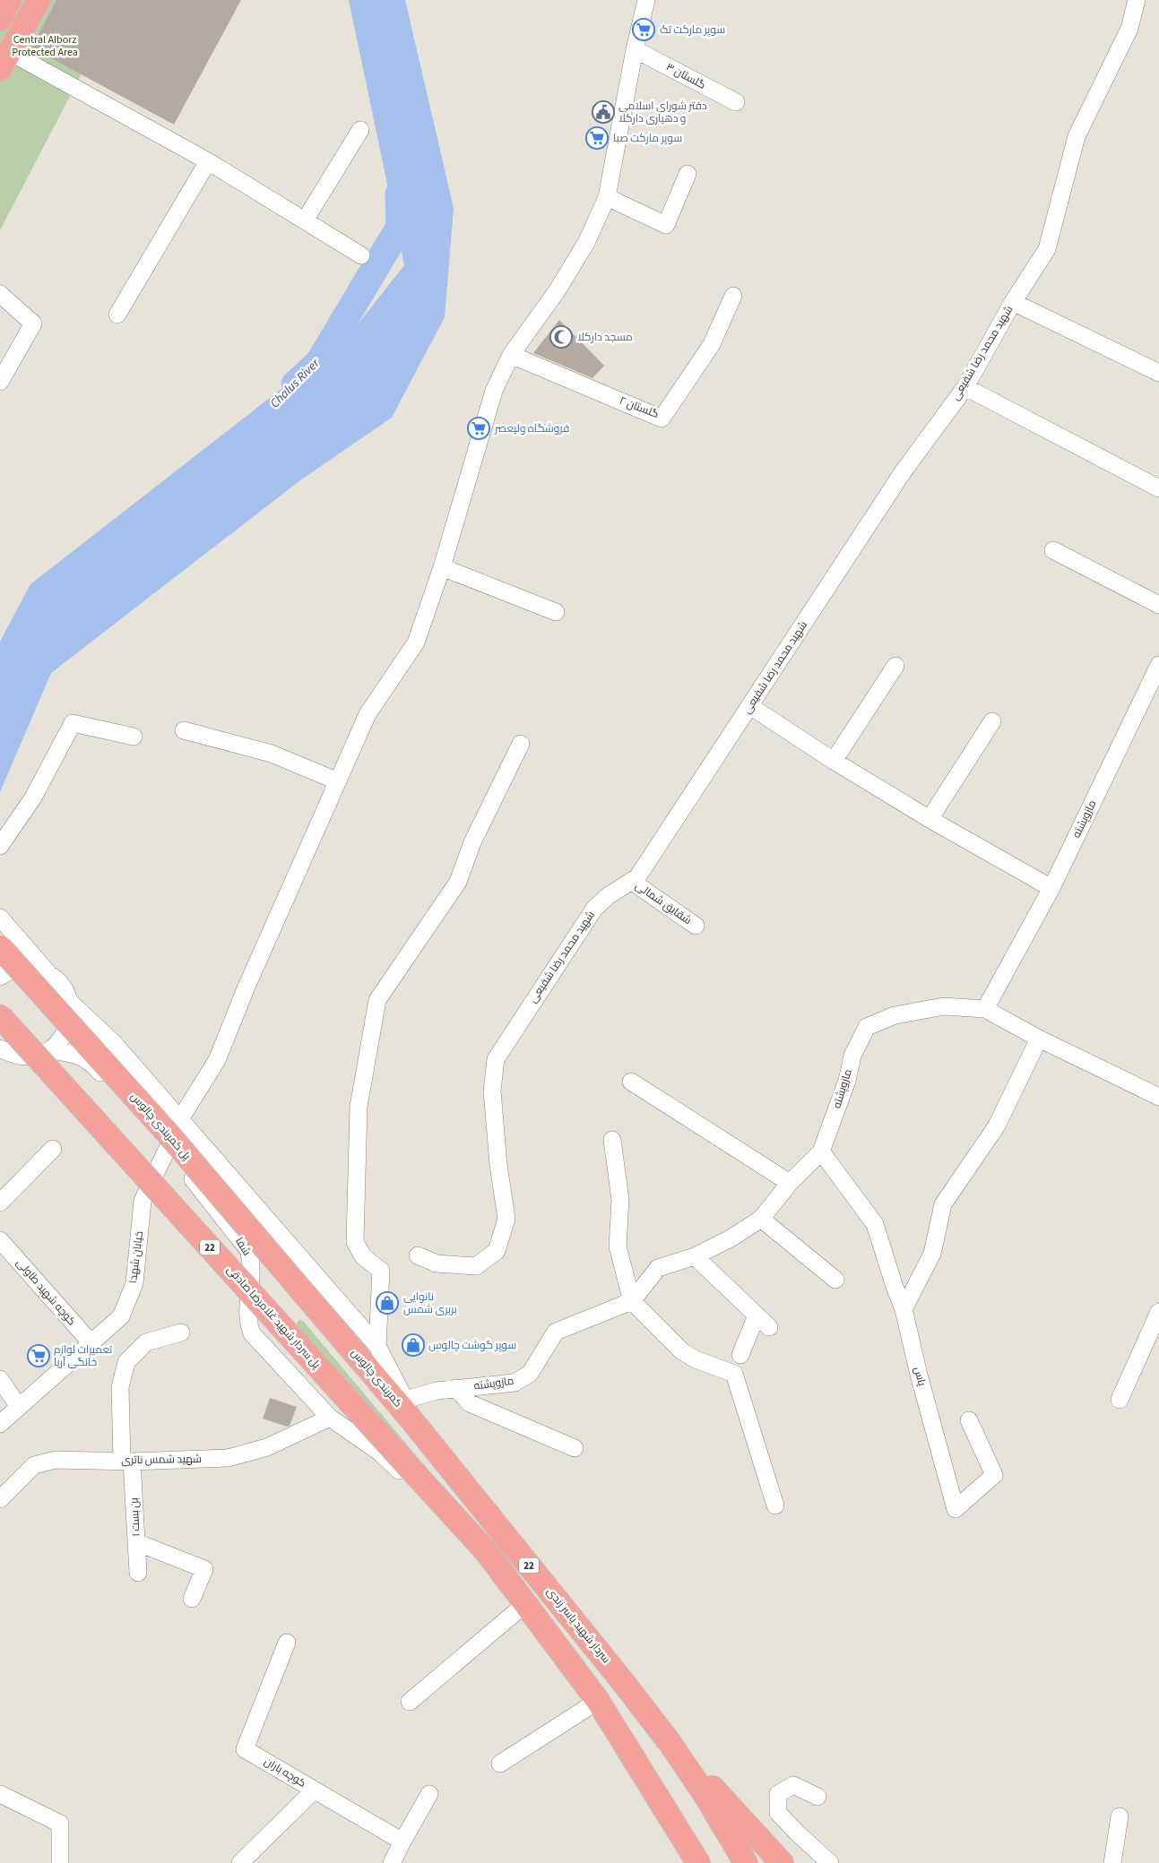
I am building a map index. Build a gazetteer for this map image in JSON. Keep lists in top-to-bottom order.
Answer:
{
  "streets": {
    "highway": [
      "پل کمربندی چالوس",
      "22",
      "پل سردار شهید غلامرضا صادقی",
      "کمربندی چالوس",
      "سردار شهید یاسر زندی"
    ],
    "street": [
      "گلستان ۳",
      "شهید محمد رضا شفیعی",
      "گلستان ۲",
      "مازوپشته",
      "شقایق شمالی",
      "شفا",
      "خیابان شهدا",
      "کوچه شهید طاولی",
      "یاس",
      "شهید شمس ناتری",
      "بن بست ۱",
      "کوچه باران"
    ]
  },
  "crossings": [
    ["شهید محمد رضا شفیعی", "شقایق شمالی"],
    ["مازوپشته", "یاس"],
    ["مازوپشته", "کمربندی چالوس"],
    ["پل کمربندی چالوس", "کمربندی چالوس"],
    ["شفا", "22"],
    ["شفا", "خیابان شهدا"],
    ["شفا", "پل سردار شهید غلامرضا صادقی"],
    ["شفا", "شهید شمس ناتری"],
    ["22", "پل سردار شهید غلامرضا صادقی"],
    ["22", "کمربندی چالوس"],
    ["22", "سردار شهید یاسر زندی"],
    ["خیابان شهدا", "کوچه شهید طاولی"],
    ["کمربندی چالوس", "سردار شهید یاسر زندی"],
    ["شهید شمس ناتری", "بن بست ۱"]
  ],
  "water": ["Chalus River"],
  "parks": ["Central Alborz Protected Area"],
  "places": {
    "supermarket": [
      "سوپر مارکت تک",
      "سوپر مارکت صبا",
      "فروشگاه ولیعصر",
      "تعمیرات لوازم خانگی آریا"
    ],
    "public building": ["دفتر شورای اسلامی و دهیاری دارکلا"],
    "mosque": ["مسجد دارکلا"],
    "shop": ["نانوایی بربری شمس", "سوپر گوشت چالوس"]
  }
}
